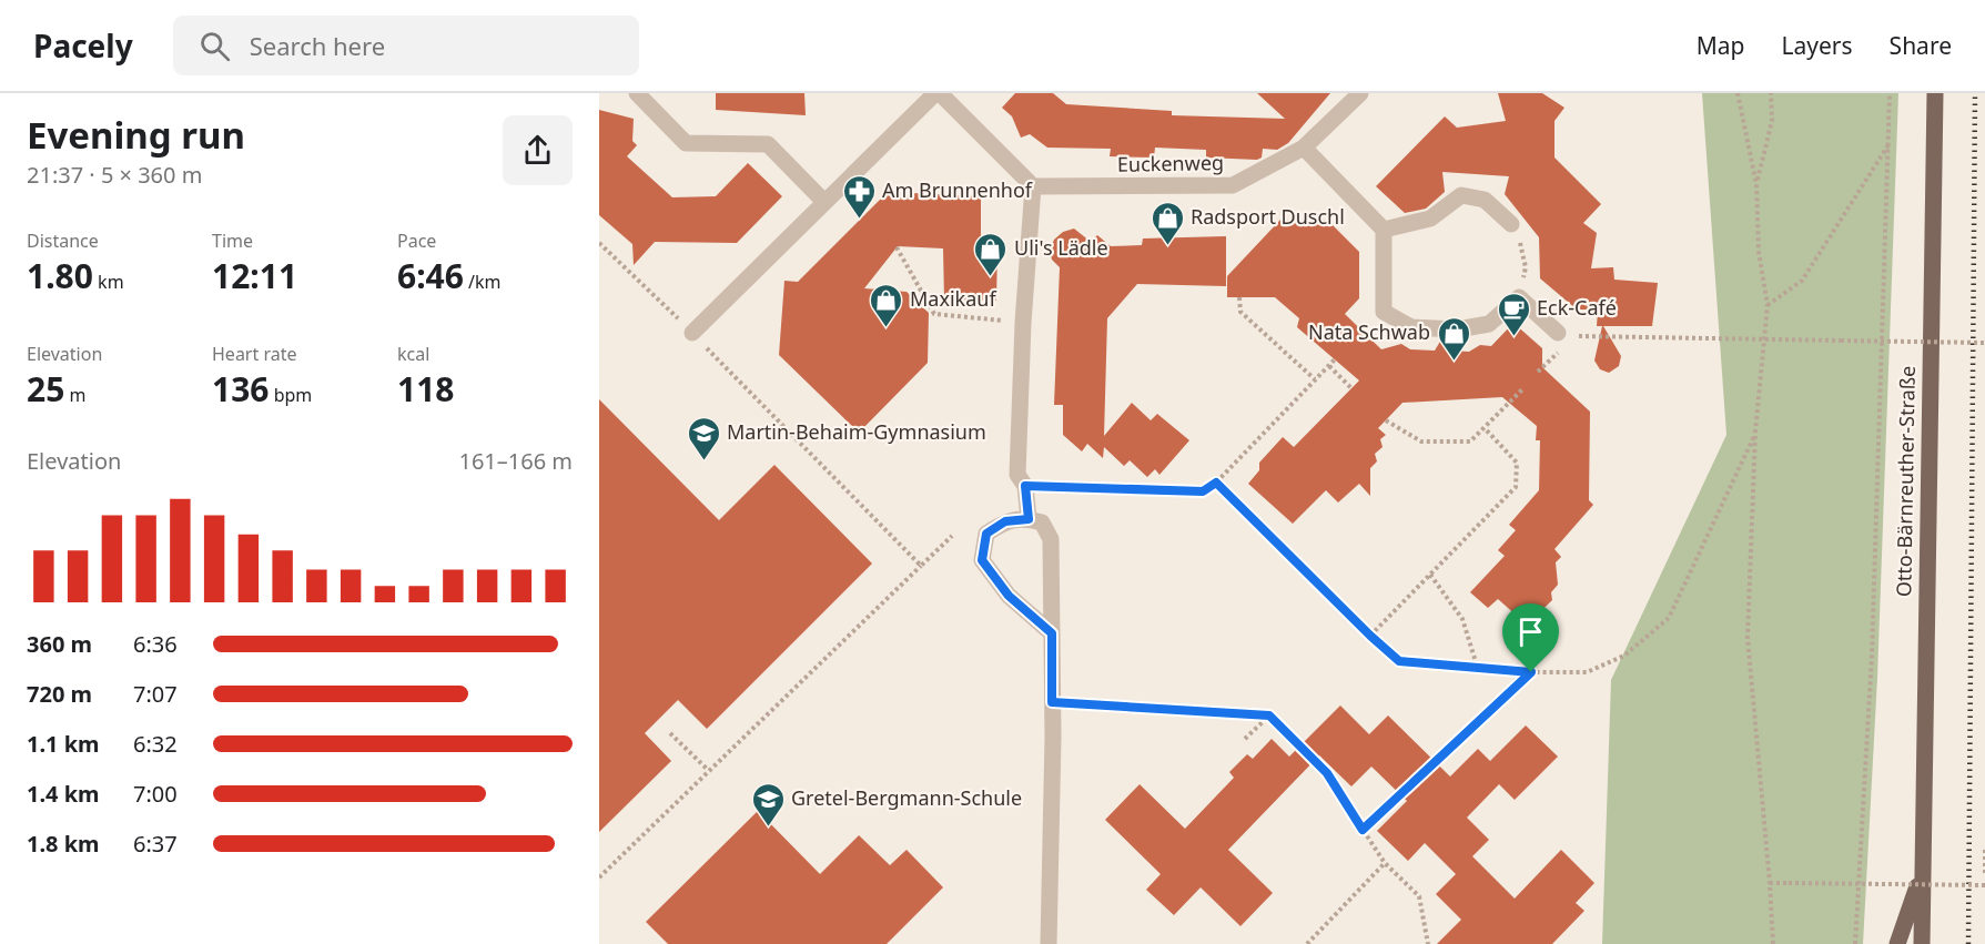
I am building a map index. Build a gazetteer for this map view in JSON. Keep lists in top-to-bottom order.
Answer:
{
  "streets": {
    "main road": ["Otto-Bärnreuther-Straße"],
    "street": ["Euckenweg"]
  },
  "places": {
    "pharmacy": ["Am Brunnenhof"],
    "shop": [
      "Radsport Duschl",
      "Uli's Lädle",
      "Maxikauf",
      "Nata Schwab"
    ],
    "cafe": ["Eck-Café"],
    "school or university": ["Martin-Behaim-Gymnasium", "Gretel-Bergmann-Schule"]
  },
  "page": {
    "header": "Pacely",
    "search": "Search here",
    "nav": ["Map", "Layers", "Share"],
    "heading": ["Evening run", "21:37 · 5 × 360 m"],
    "stats": [
      ["Distance", "1.80 km"],
      ["Time", "12:11"],
      ["Pace", "6:46 /km"],
      ["Elevation", "25 m"],
      ["Heart rate", "136 bpm"],
      ["kcal", "118"]
    ],
    "chart": ["Elevation", "161–166 m"],
    "list": [
      {
        "name": "360 m",
        "note": "6:36"
      },
      {
        "name": "720 m",
        "note": "7:07"
      },
      {
        "name": "1.1 km",
        "note": "6:32"
      },
      {
        "name": "1.4 km",
        "note": "7:00"
      },
      {
        "name": "1.8 km",
        "note": "6:37"
      }
    ]
  }
}
